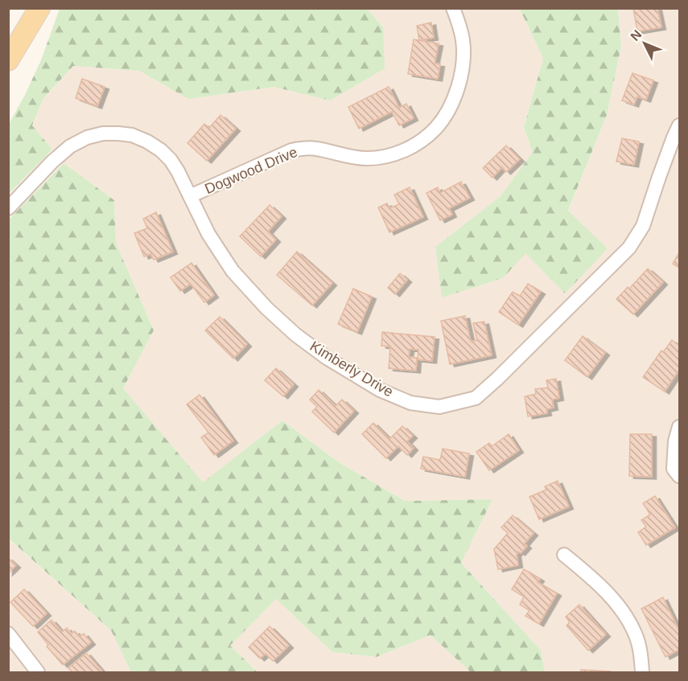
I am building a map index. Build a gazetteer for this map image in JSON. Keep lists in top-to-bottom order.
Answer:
{
  "streets": {
    "street": ["Dogwood Drive", "Kimberly Drive"]
  },
  "crossings": [
    ["Dogwood Drive", "Kimberly Drive"]
  ],
  "north": "top left"
}
